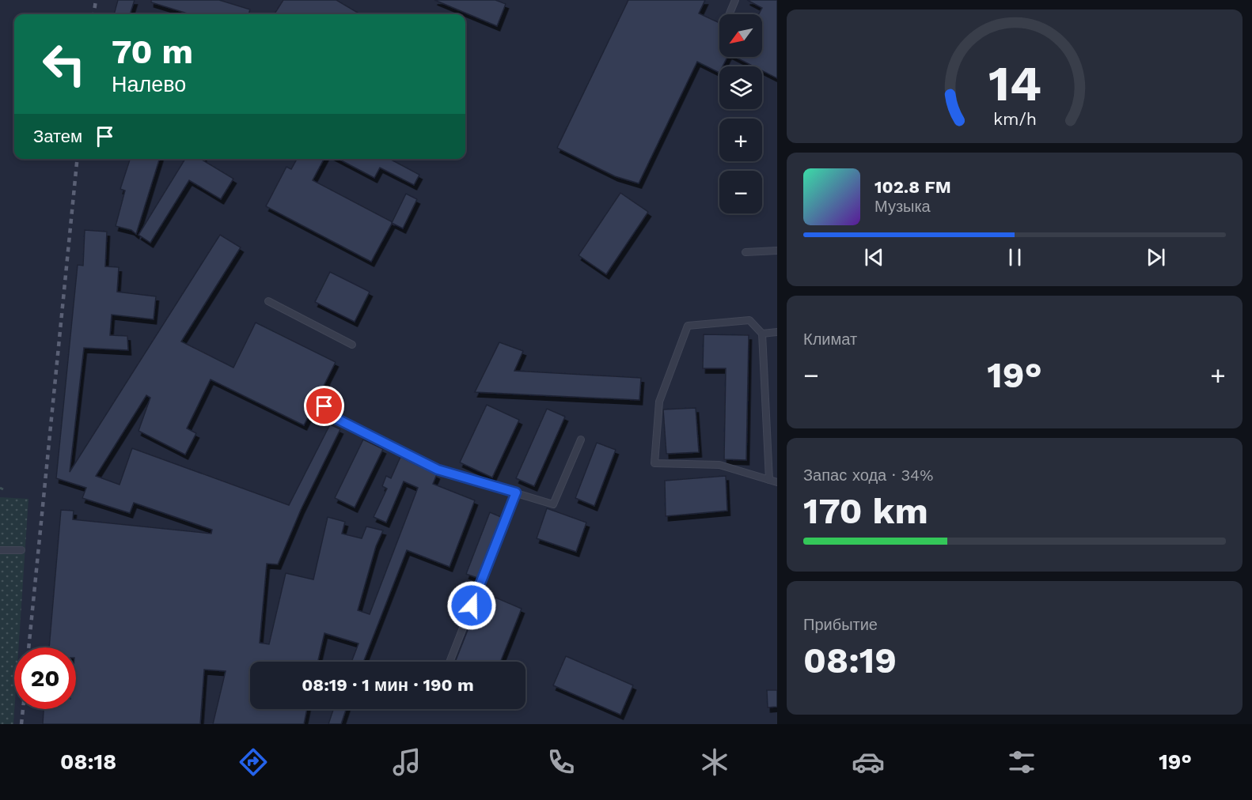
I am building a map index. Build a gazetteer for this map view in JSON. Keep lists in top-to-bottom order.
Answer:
{
  "north": "bottom left",
  "page": {
    "map_buttons": ["+", "−"],
    "turn": ["70 m", "Налево"],
    "then": "Затем",
    "song": ["102.8 FM", "Музыка"],
    "tile": [
      "Климат",
      ["Запас хода · 34%", "170 km"],
      ["Прибытие", "08:19"]
    ],
    "heat": ["−", "19°", "+"],
    "limit": "20",
    "trip": "08:19 · 1 мин · 190 m",
    "tabs": ["08:18", "19°"],
    "gauge": ["14", "km/h"]
  }
}
